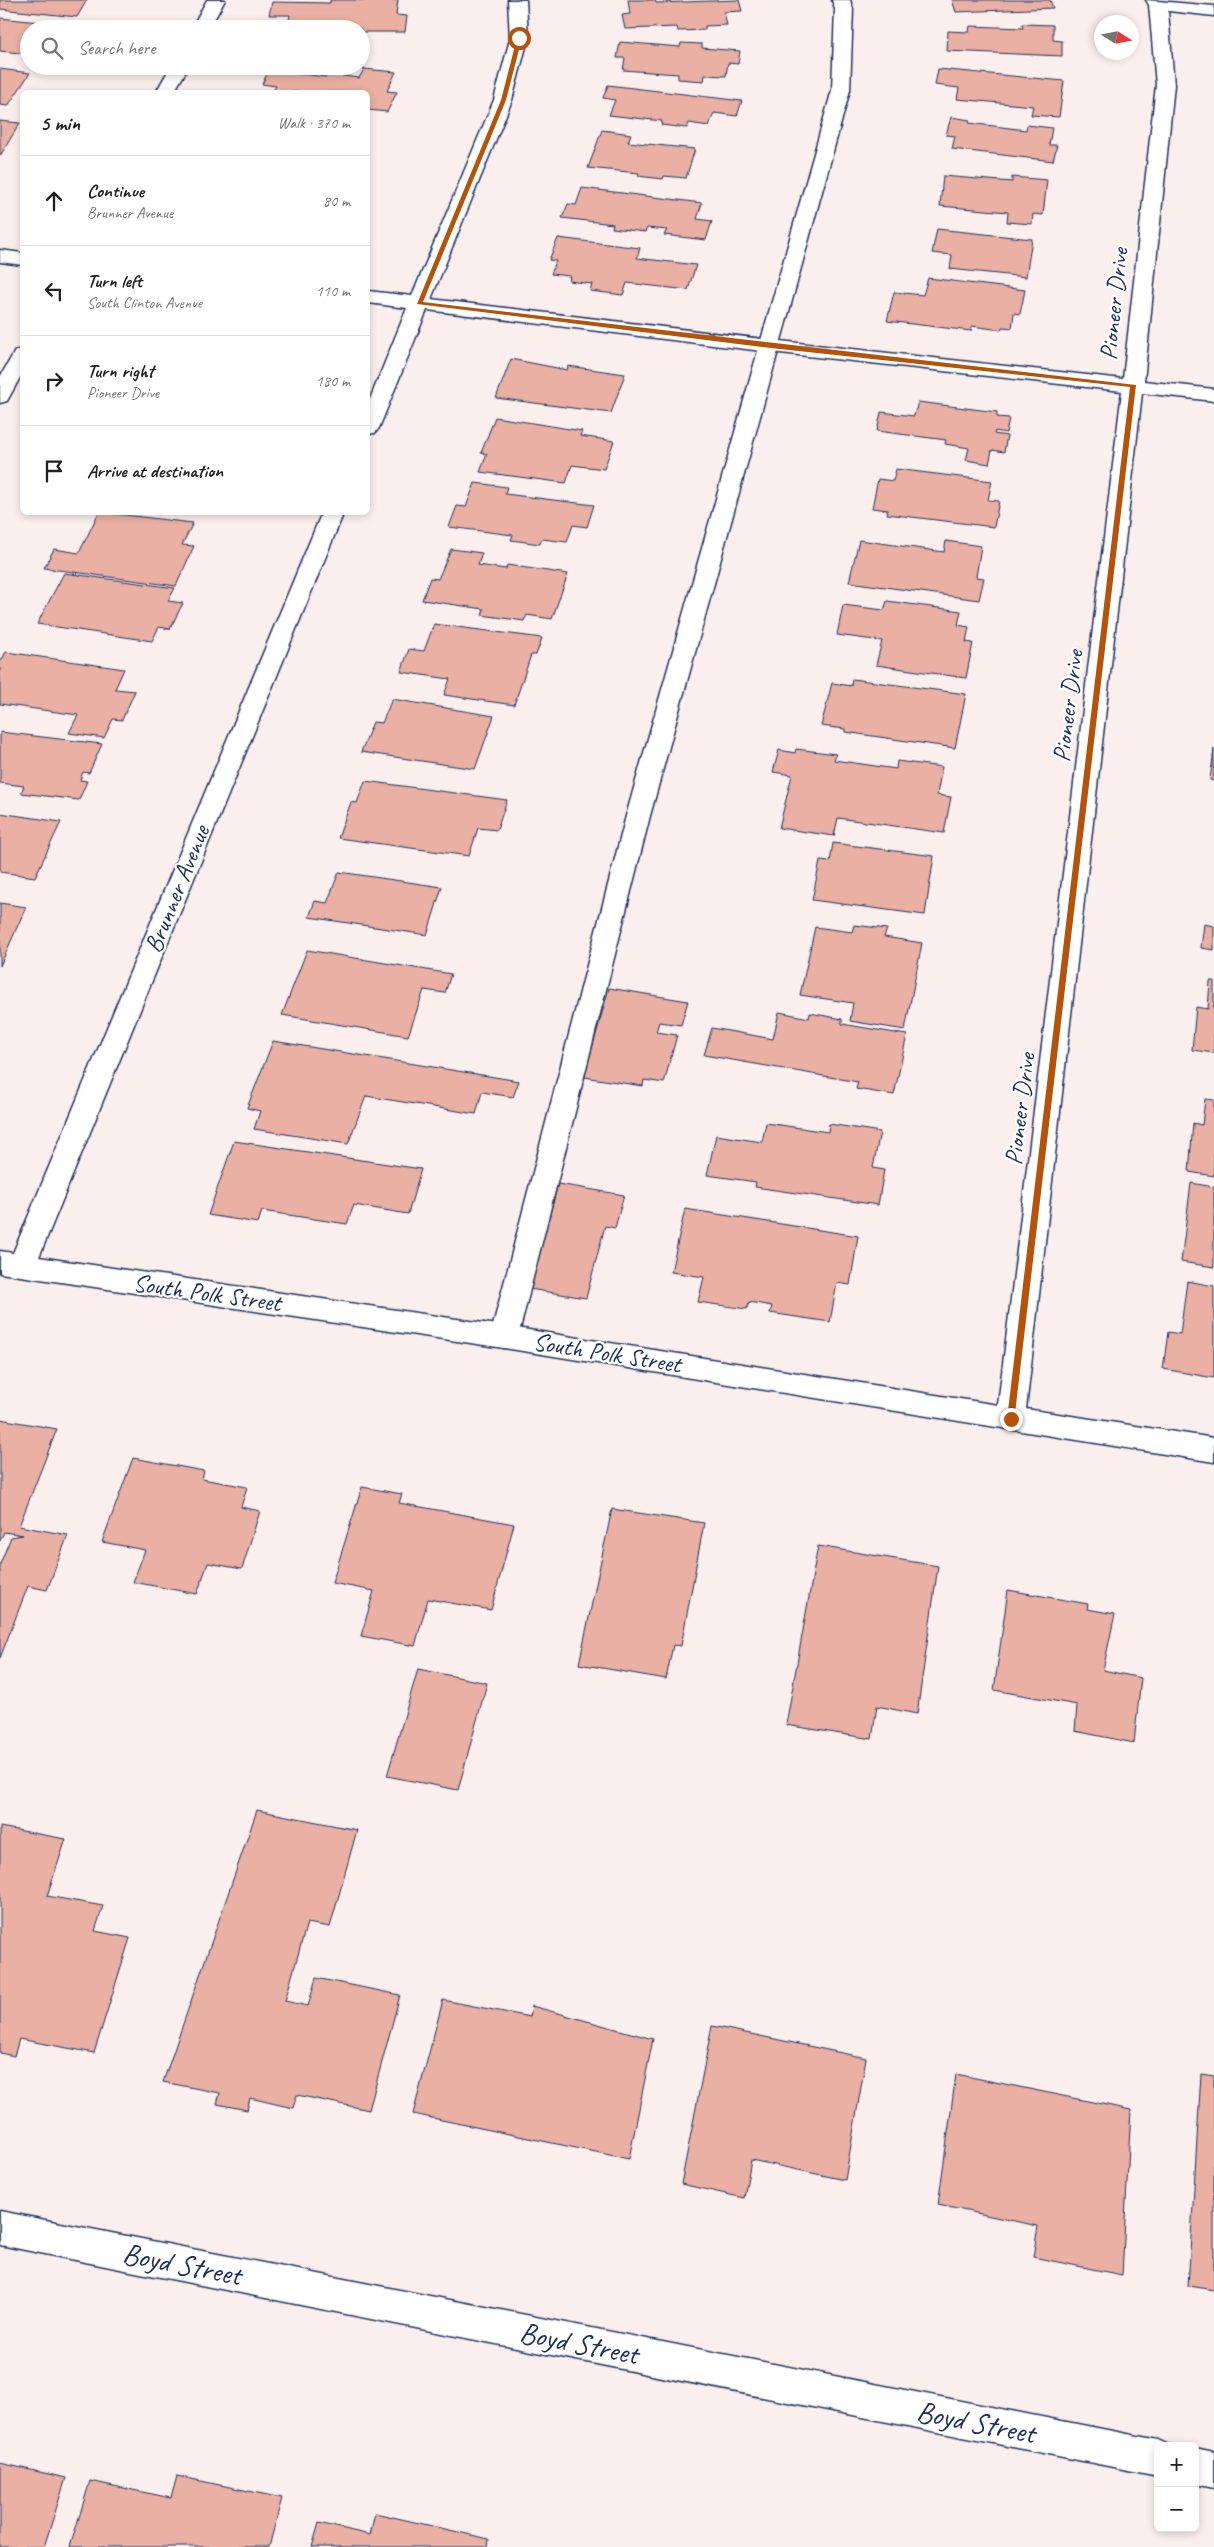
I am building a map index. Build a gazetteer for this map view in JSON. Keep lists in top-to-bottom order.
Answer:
{
  "streets": {
    "street": [
      "Pioneer Drive",
      "Brunner Avenue",
      "South Polk Street",
      "Boyd Street"
    ]
  },
  "crossings": [
    ["Pioneer Drive", "South Polk Street"],
    ["Brunner Avenue", "South Polk Street"]
  ],
  "north": "right",
  "page": {
    "search": "Search here",
    "heading": ["5 min", "Walk · 370 m"],
    "list": [
      ["Continue", "Brunner Avenue", "80 m"],
      ["Turn left", "South Clinton Avenue", "110 m"],
      ["Turn right", "Pioneer Drive", "180 m"],
      "Arrive at destination"
    ],
    "map_buttons": ["+", "−"]
  }
}
